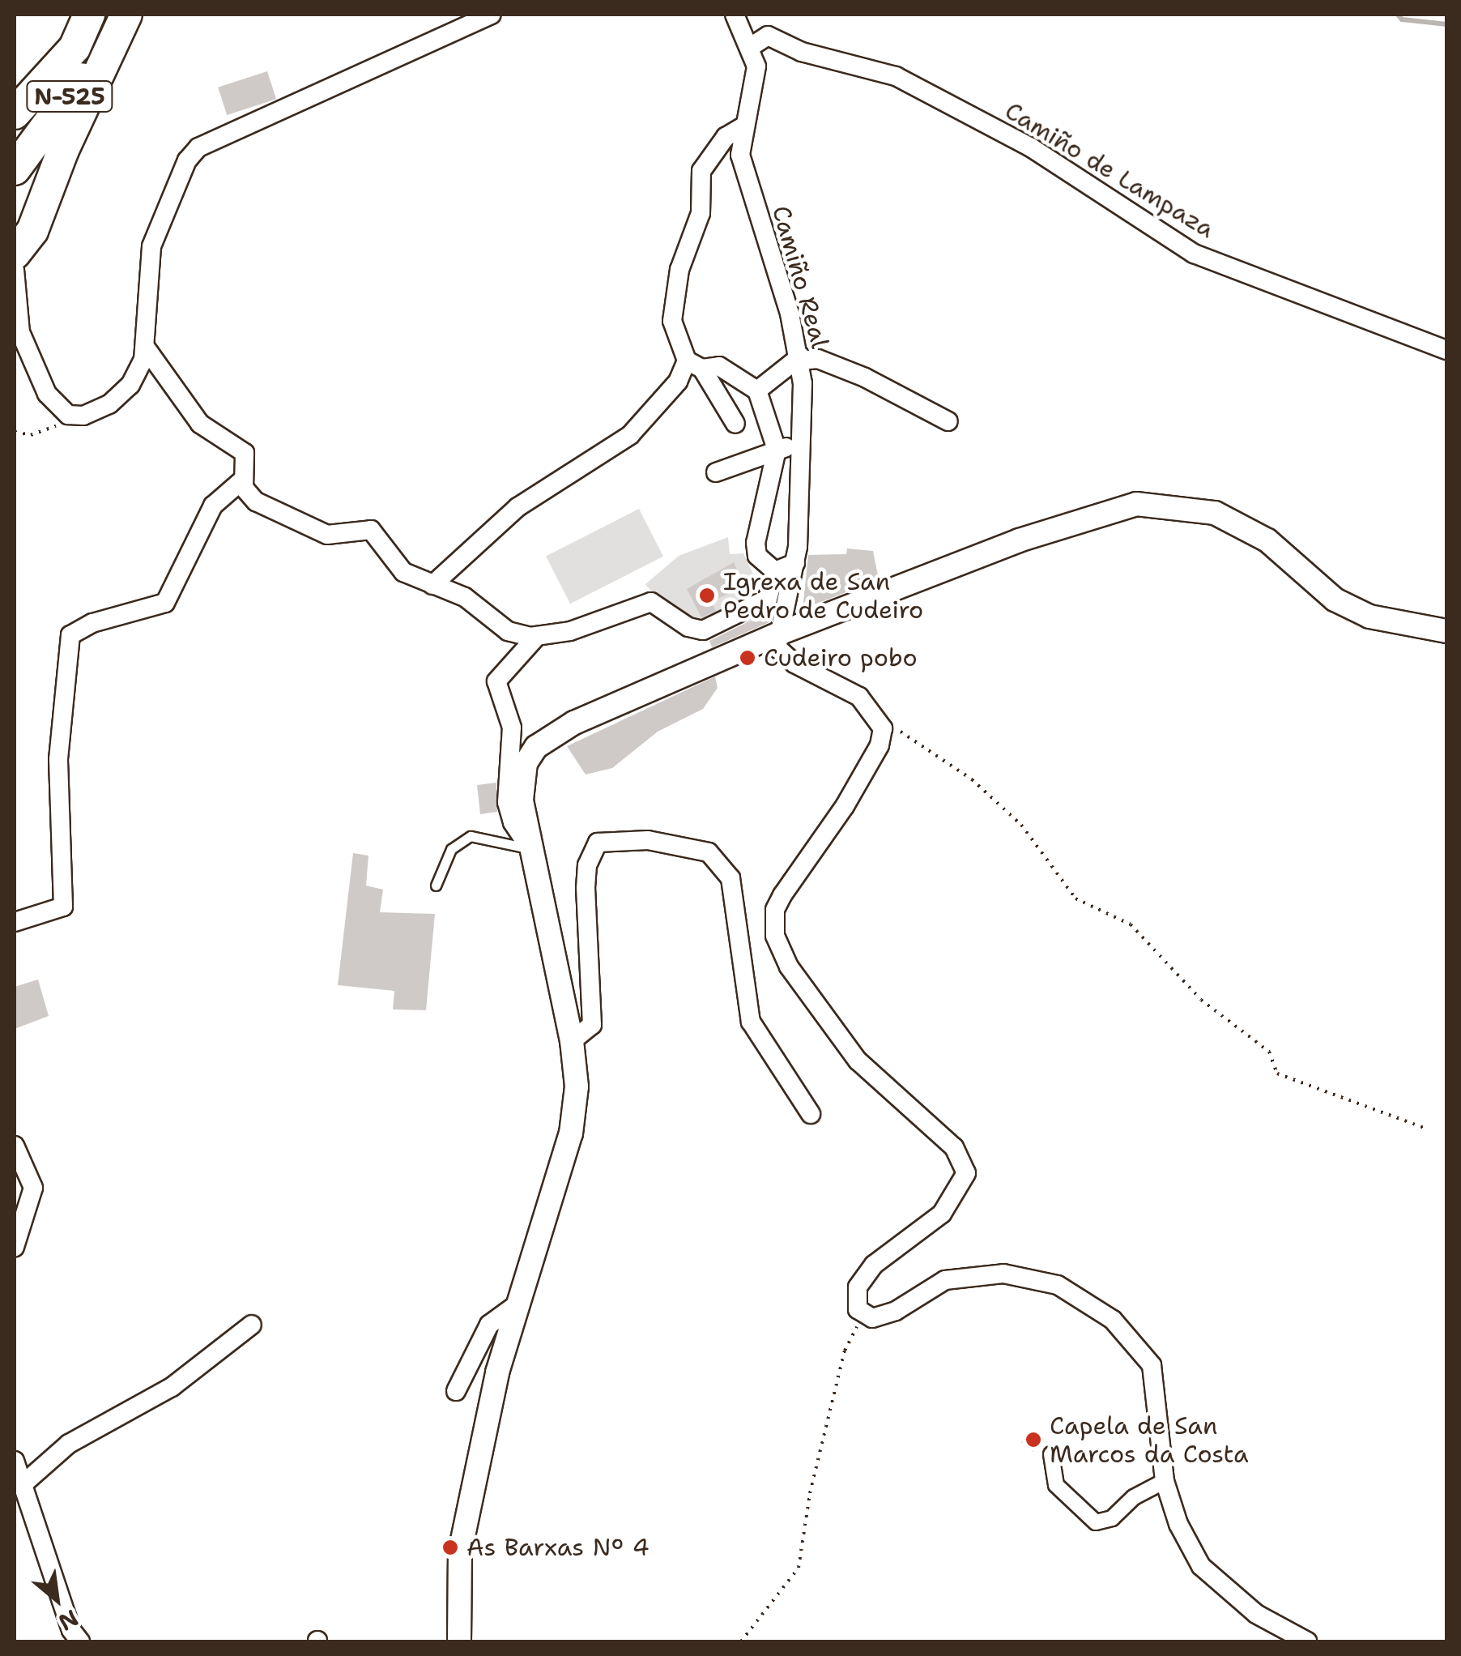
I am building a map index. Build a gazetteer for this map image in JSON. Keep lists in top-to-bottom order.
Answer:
{
  "streets": {
    "highway": ["N-525"],
    "street": ["Camiño de Lampaza", "Camiño Real"]
  },
  "crossings": [
    ["Camiño de Lampaza", "Camiño Real"]
  ],
  "places": [
    "Igrexa de San Pedro de Cudeiro",
    "Cudeiro pobo",
    "Capela de San Marcos da Costa",
    "As Barxas Nº 4"
  ],
  "north": "bottom right"
}
